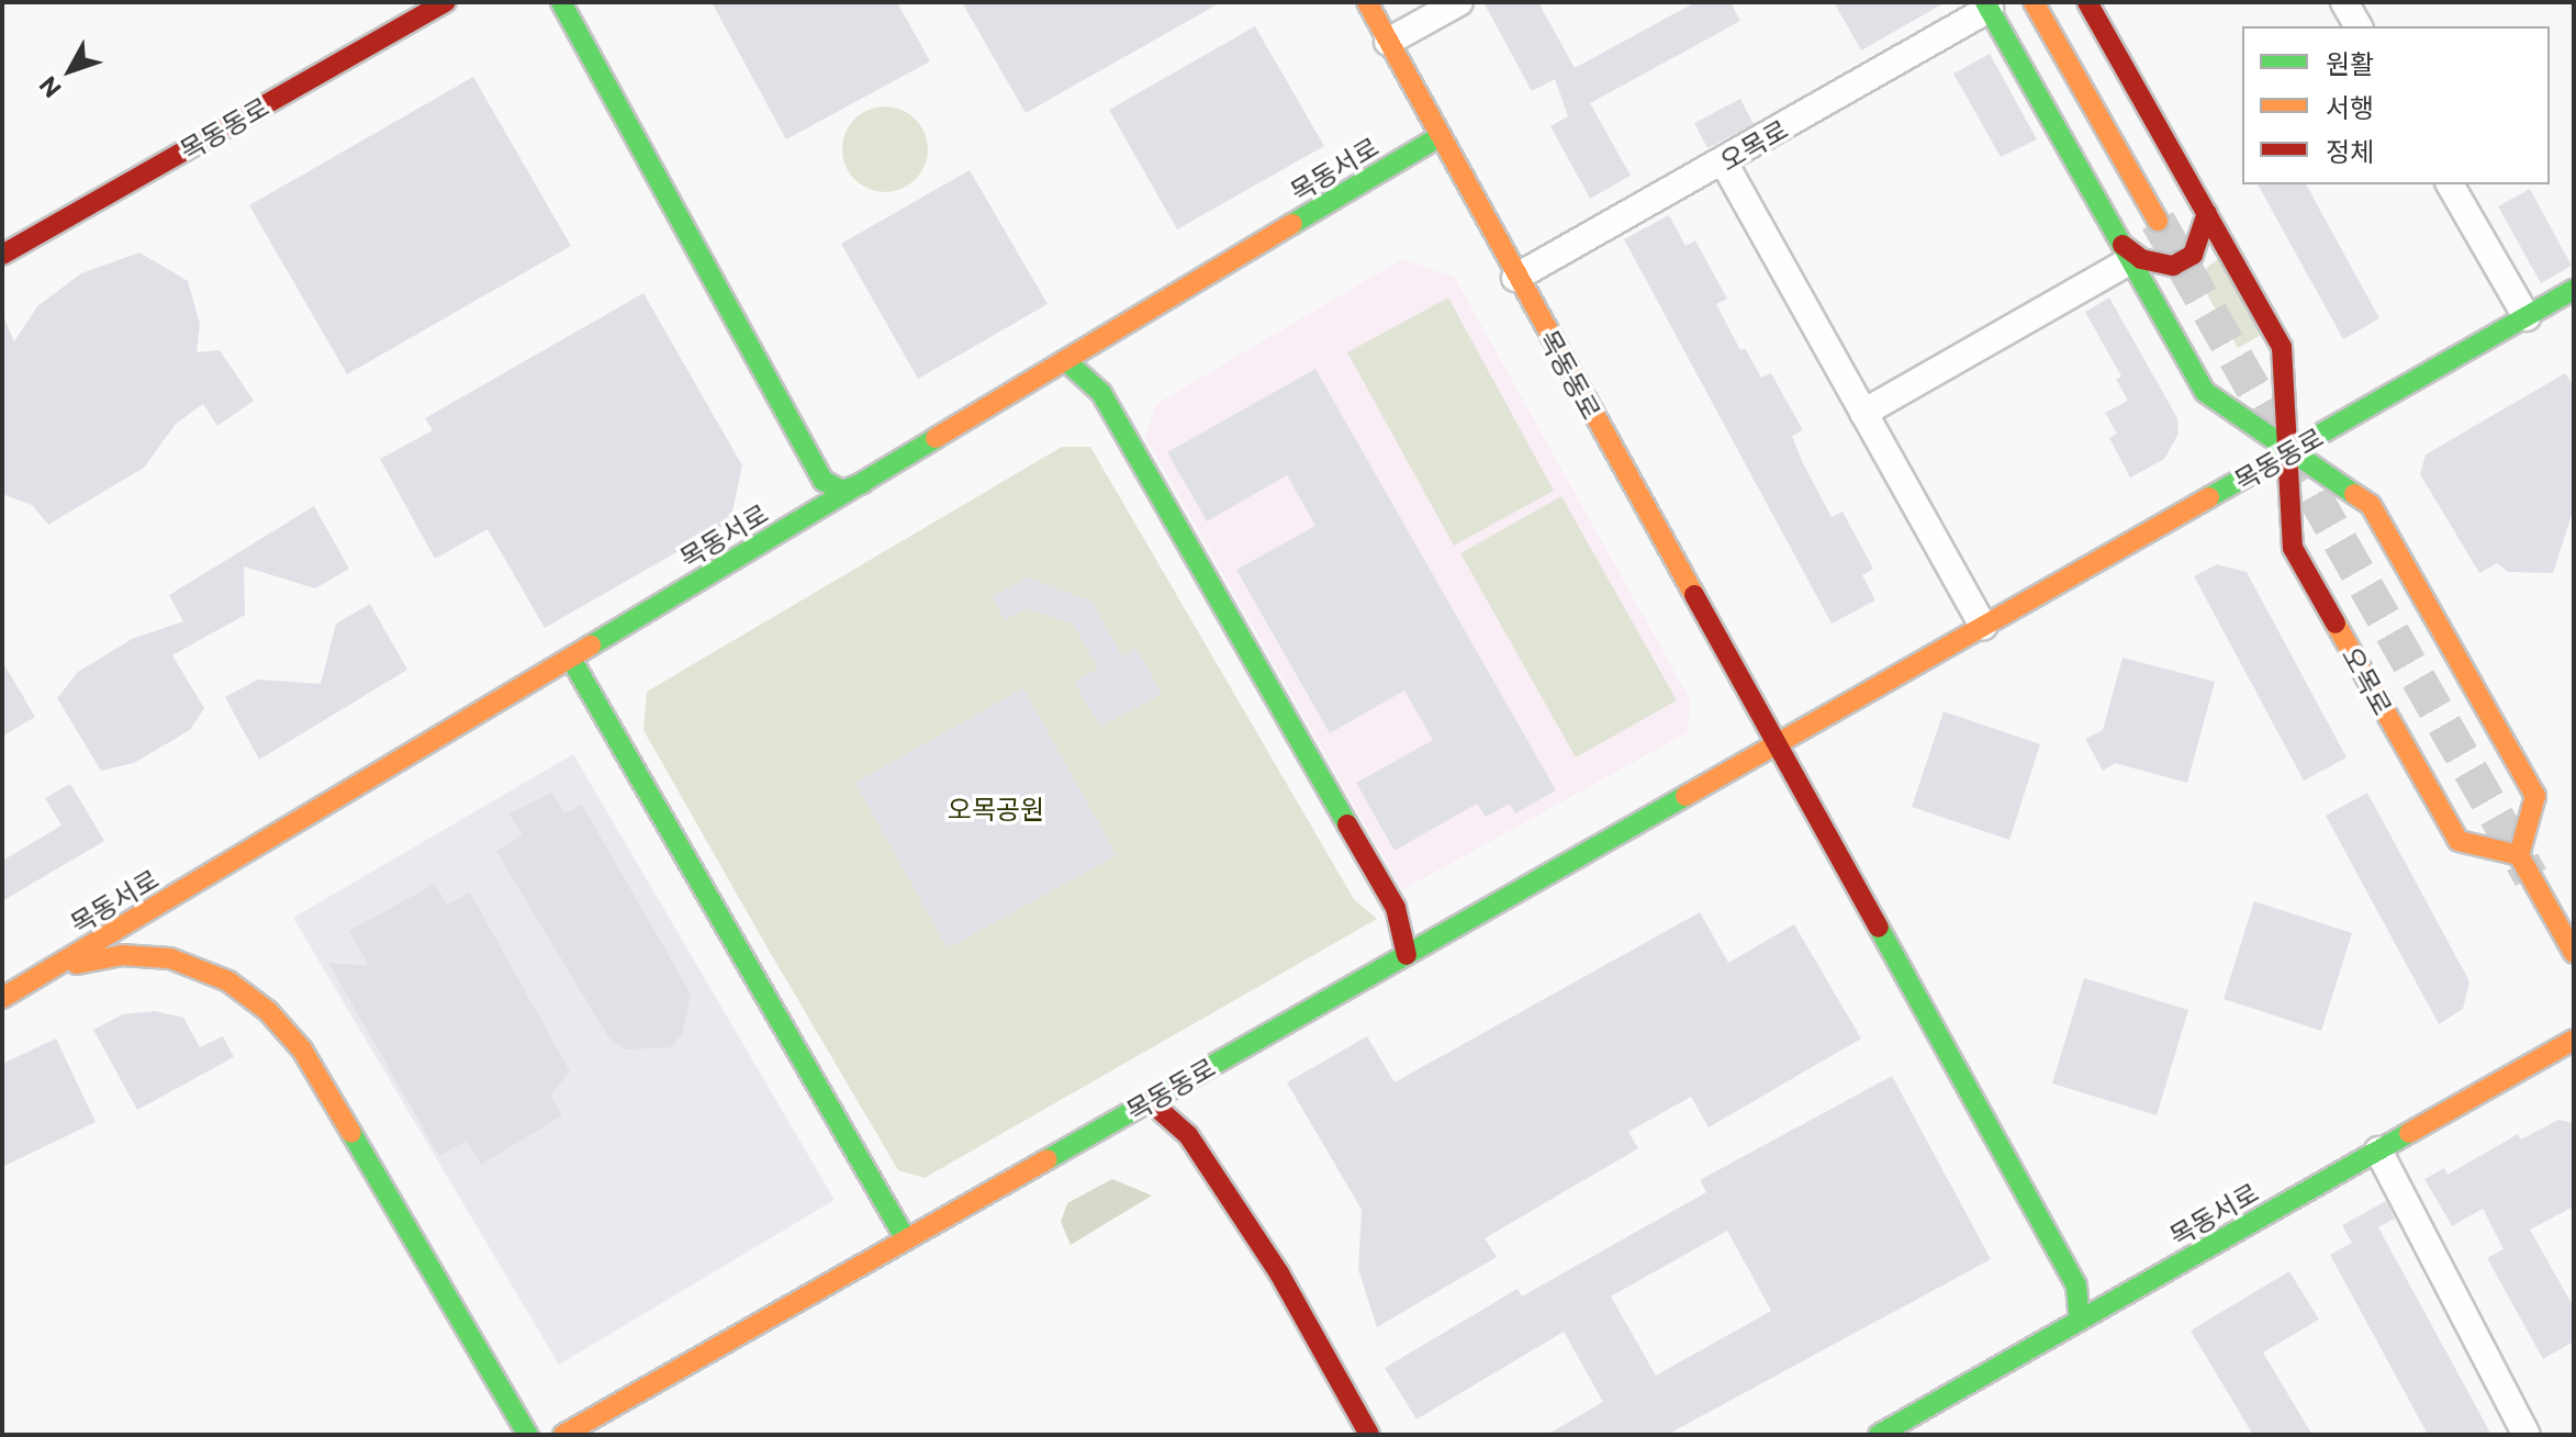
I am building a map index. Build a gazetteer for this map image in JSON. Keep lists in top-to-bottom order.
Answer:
{
  "streets": {
    "main road": ["목동동로", "오목로", "목동서로"]
  },
  "crossings": [
    ["목동동로", "오목로"],
    ["목동동로", "목동서로"]
  ],
  "parks": ["오목공원"],
  "legend": ["원활", "서행", "정체"],
  "north": "bottom left"
}
